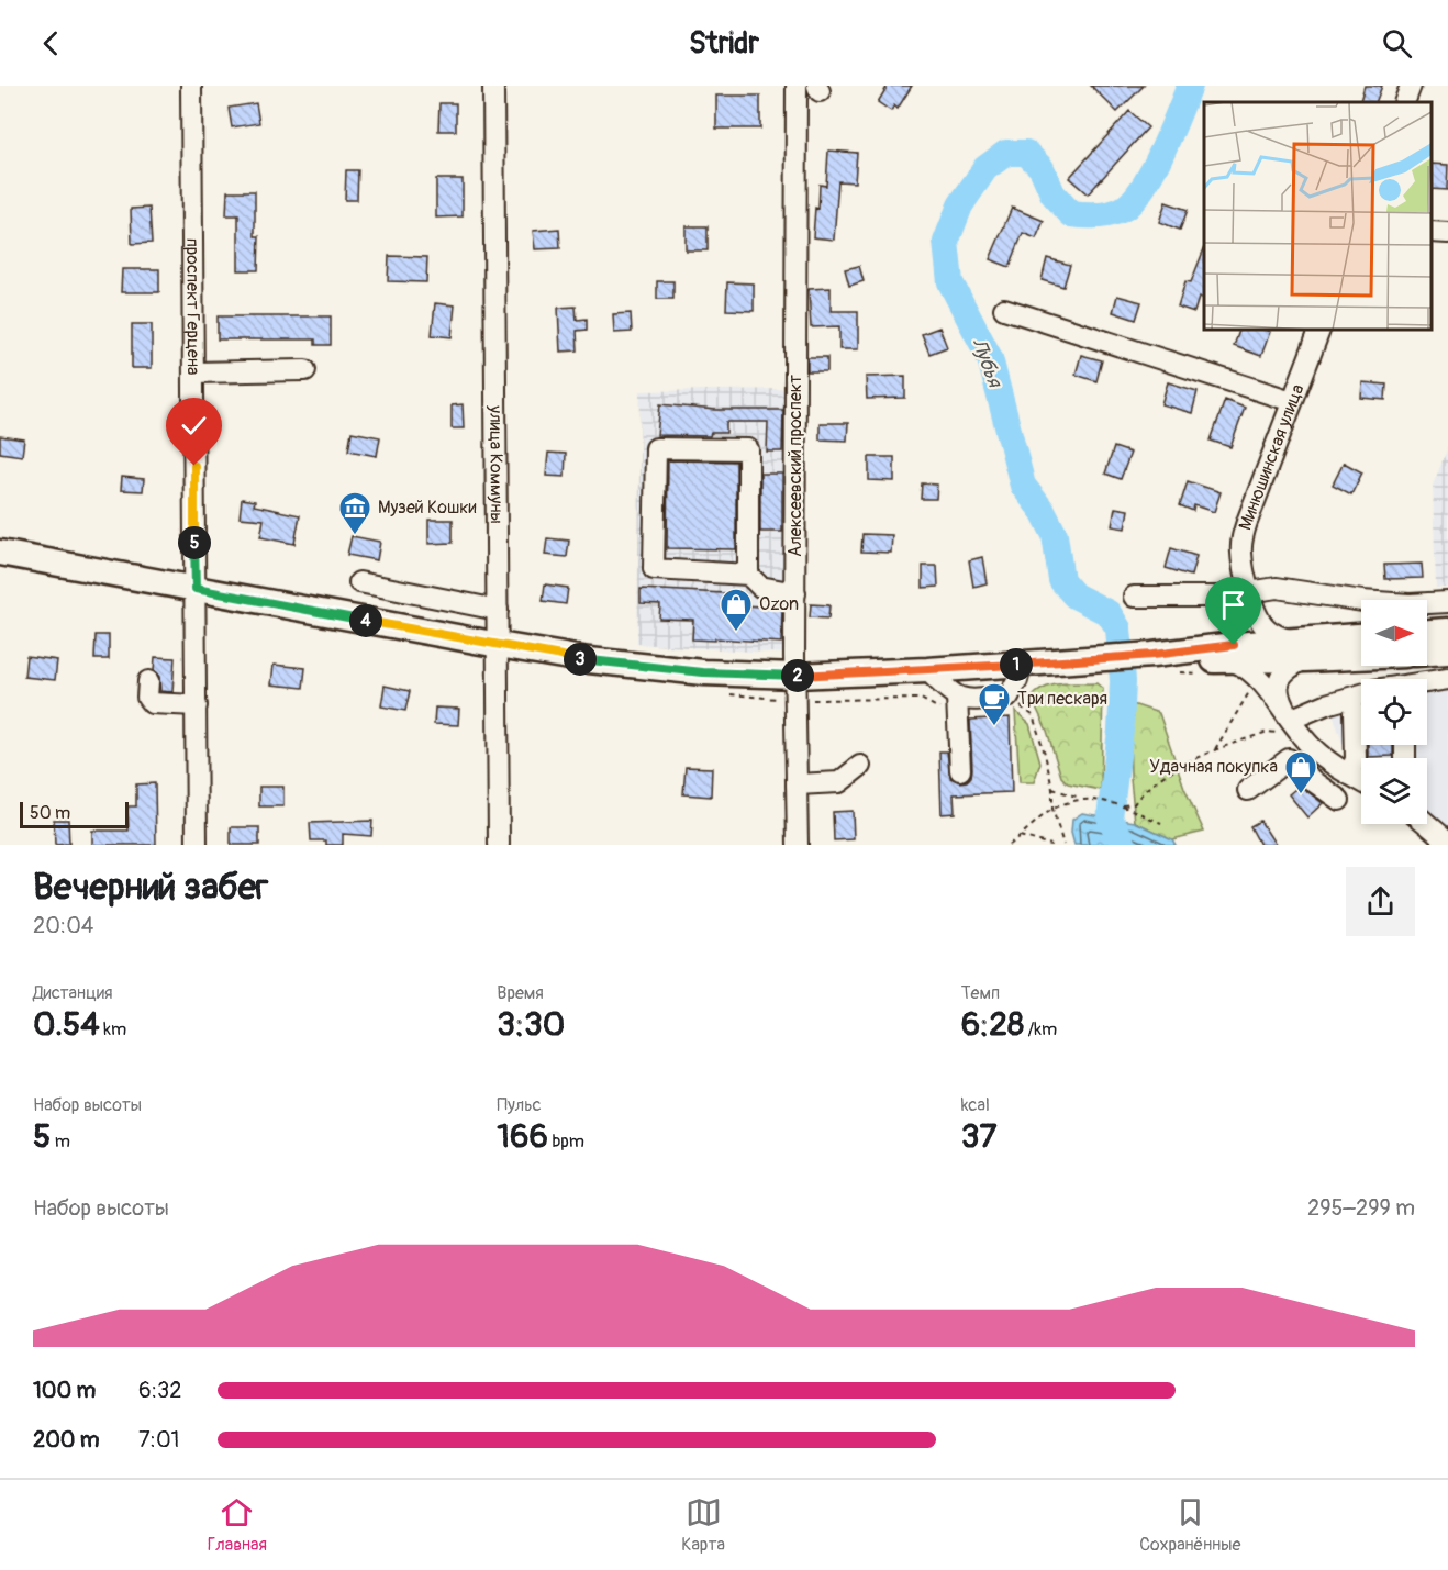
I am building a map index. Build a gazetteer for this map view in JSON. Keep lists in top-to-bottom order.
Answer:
{
  "streets": {
    "street": [
      "проспект Герцена",
      "Минюшинская улица",
      "улица Коммуны",
      "Алексеевский проспект"
    ]
  },
  "water": ["Лубья"],
  "places": {
    "museum": ["Музей Кошки"],
    "shop": ["Ozon", "Удачная покупка"],
    "cafe": ["Три пескаря"]
  },
  "scale_bar": "50 m",
  "north": "right",
  "page": {
    "header": "Stridr",
    "pins": [
      "5",
      "4",
      "3",
      "1",
      "2"
    ],
    "scale": "50 m",
    "heading": ["Вечерний забег", "20:04"],
    "stats": [
      ["Дистанция", "0.54 km"],
      ["Время", "3:30"],
      ["Темп", "6:28 /km"],
      ["Набор высоты", "5 m"],
      ["Пульс", "166 bpm"],
      ["kcal", "37"]
    ],
    "chart": ["Набор высоты", "295–299 m"],
    "list": [
      {
        "name": "100 m",
        "note": "6:32"
      },
      {
        "name": "200 m",
        "note": "7:01"
      }
    ],
    "tabs": ["Главная", "Карта", "Сохранённые"]
  }
}
